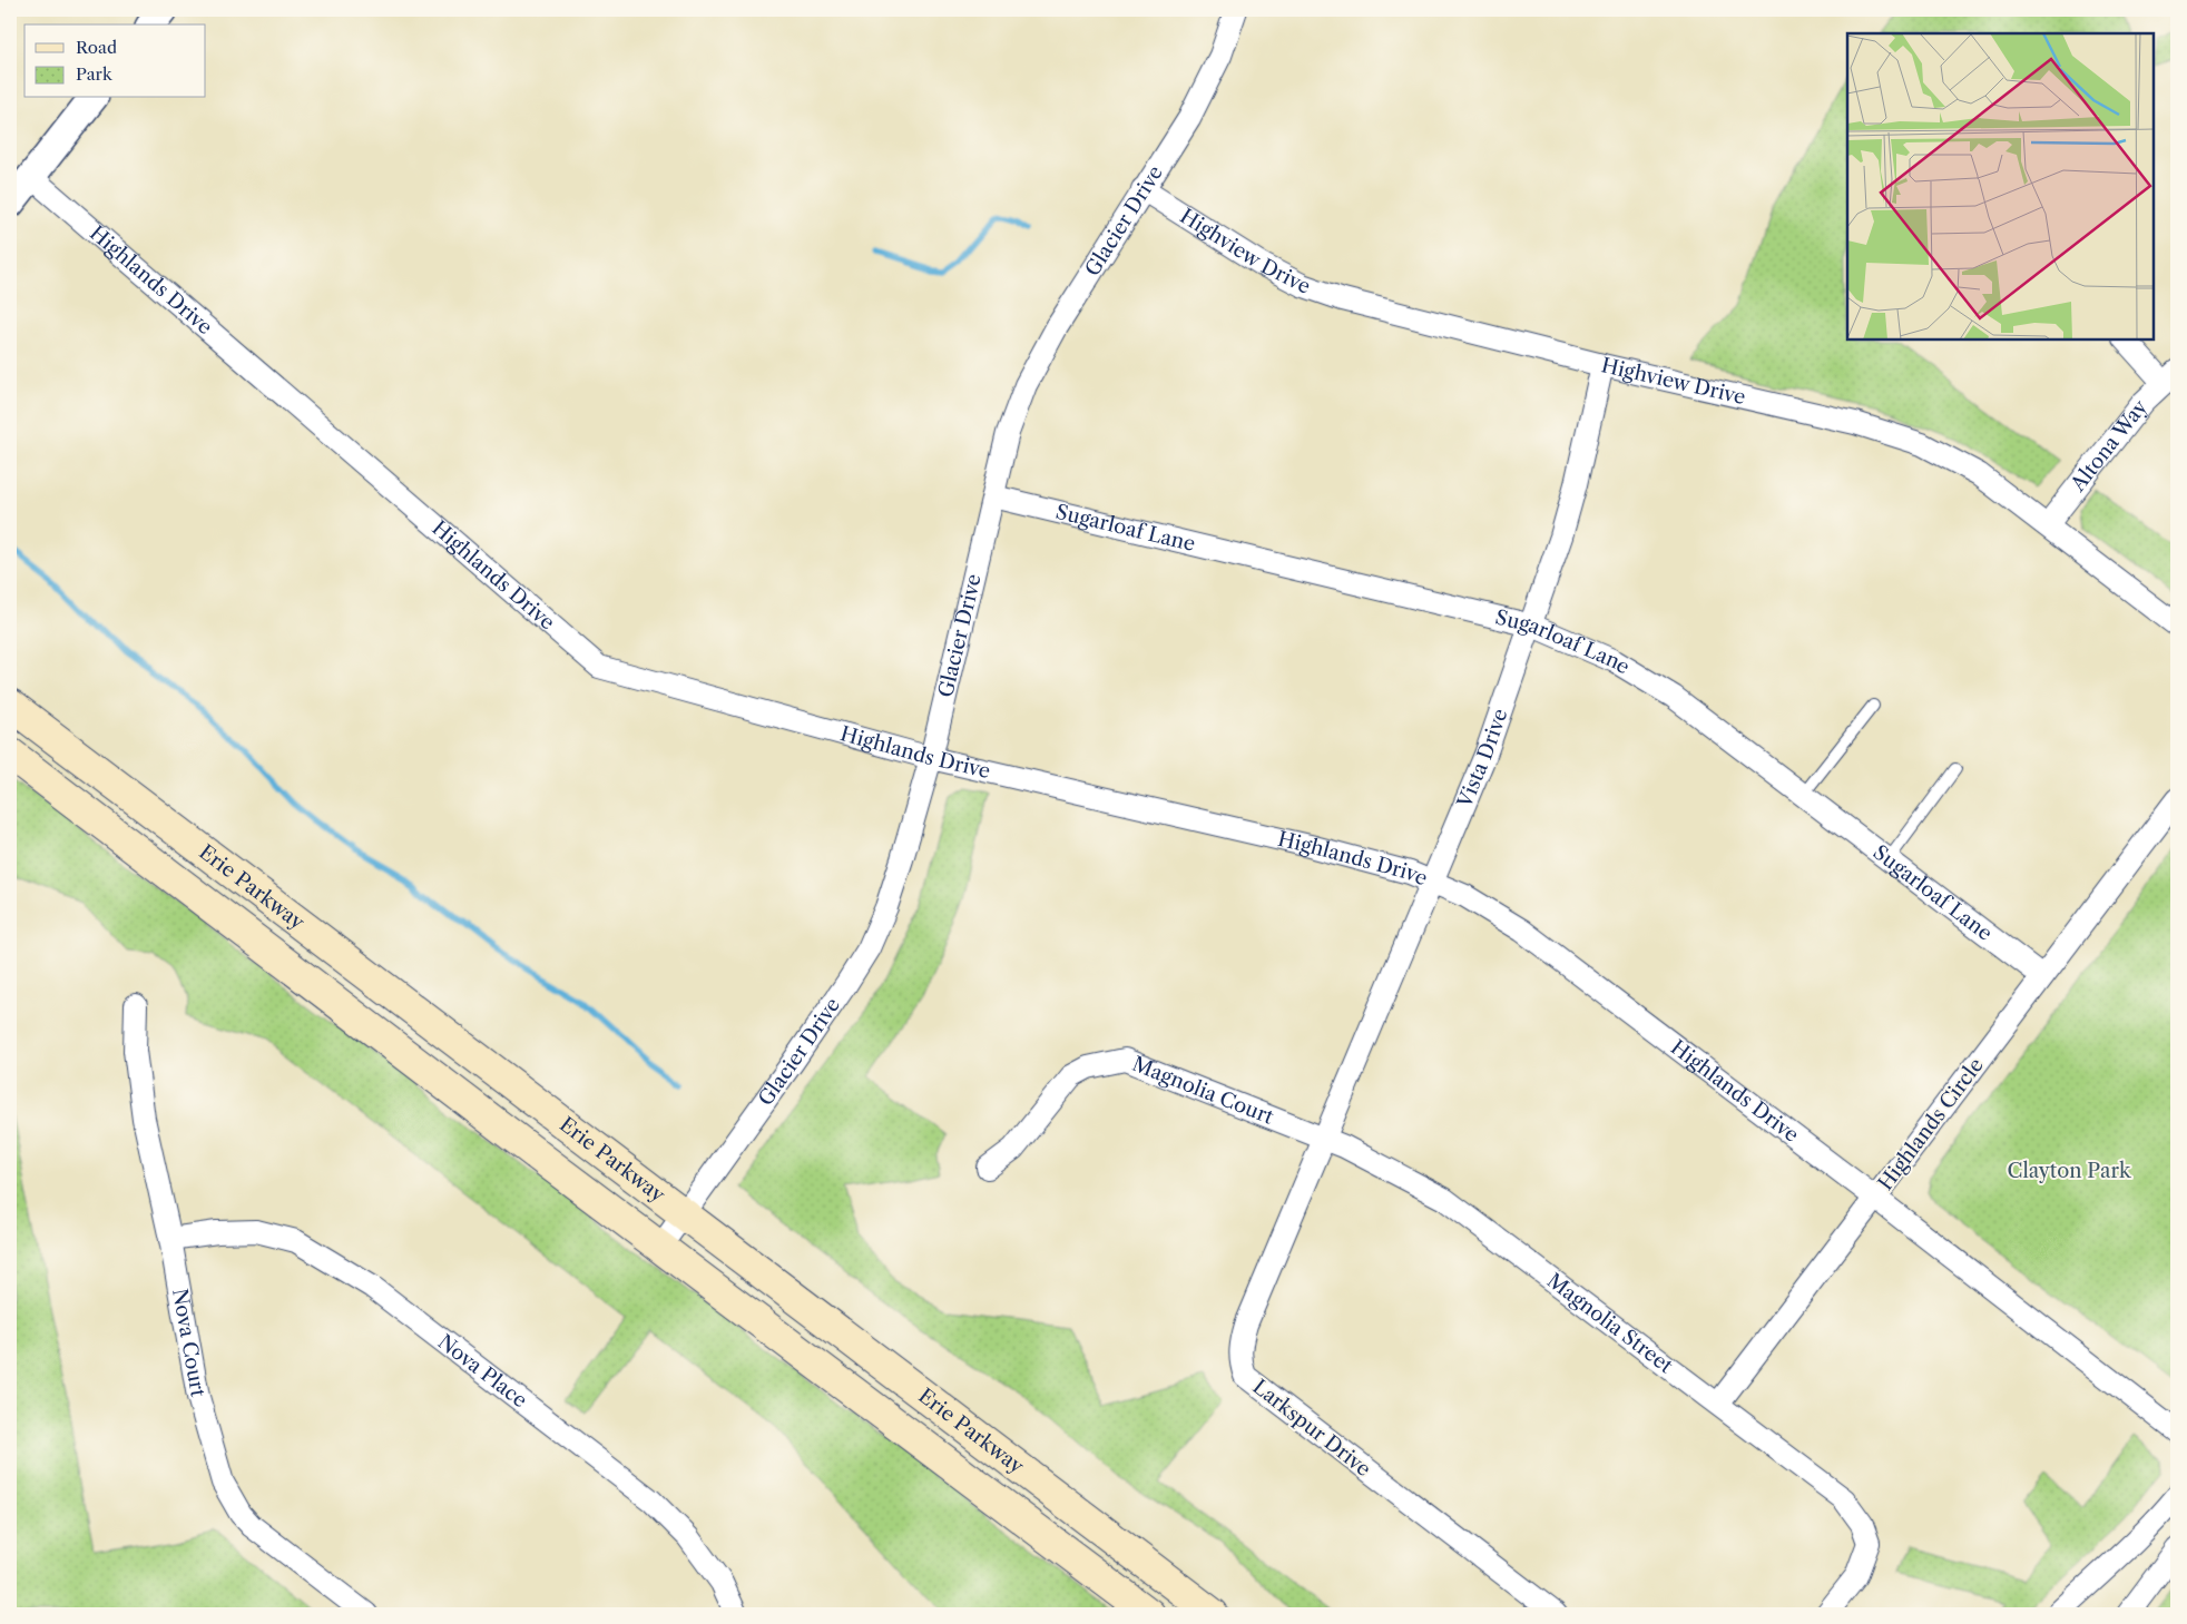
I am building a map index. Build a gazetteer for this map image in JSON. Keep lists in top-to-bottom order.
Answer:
{
  "streets": {
    "main road": ["Erie Parkway"],
    "street": [
      "Glacier Drive",
      "Highview Drive",
      "Highlands Drive",
      "Altona Way",
      "Sugarloaf Lane",
      "Vista Drive",
      "Magnolia Court",
      "Highlands Circle",
      "Magnolia Street",
      "Nova Court",
      "Nova Place",
      "Larkspur Drive"
    ]
  },
  "crossings": [
    ["Glacier Drive", "Highview Drive"],
    ["Glacier Drive", "Highlands Drive"],
    ["Glacier Drive", "Sugarloaf Lane"],
    ["Glacier Drive", "Erie Parkway"],
    ["Highview Drive", "Altona Way"],
    ["Highview Drive", "Vista Drive"],
    ["Highlands Drive", "Vista Drive"],
    ["Highlands Drive", "Highlands Circle"],
    ["Sugarloaf Lane", "Vista Drive"],
    ["Sugarloaf Lane", "Highlands Circle"],
    ["Vista Drive", "Magnolia Court"],
    ["Vista Drive", "Magnolia Street"],
    ["Vista Drive", "Larkspur Drive"],
    ["Magnolia Court", "Magnolia Street"],
    ["Magnolia Court", "Larkspur Drive"],
    ["Magnolia Street", "Larkspur Drive"],
    ["Nova Court", "Nova Place"]
  ],
  "parks": ["Clayton Park"],
  "legend": ["Road", "Park"]
}
